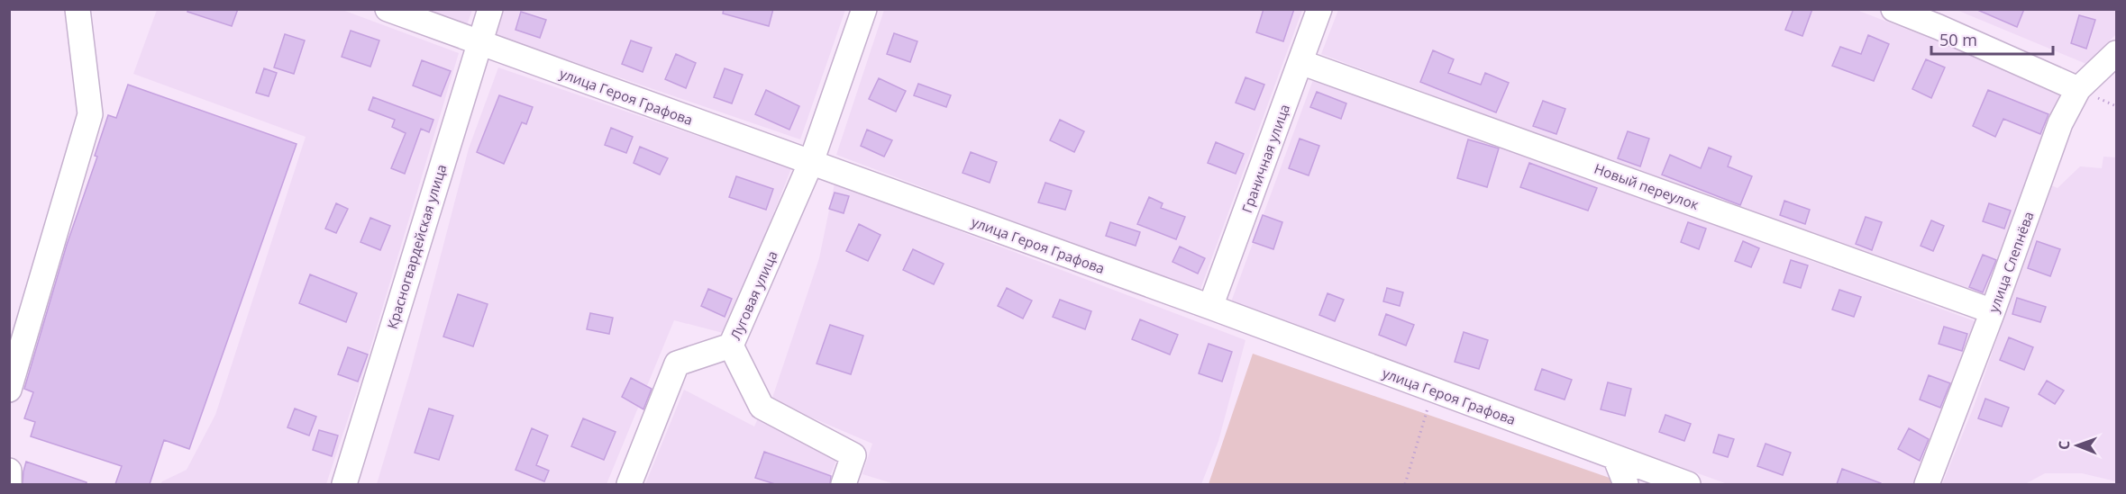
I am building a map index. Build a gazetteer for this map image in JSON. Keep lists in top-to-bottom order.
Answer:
{
  "streets": {
    "street": [
      "улица Героя Графова",
      "Граничная улица",
      "Новый переулок",
      "Красногвардейская улица",
      "улица Слепнёва",
      "Луговая улица"
    ]
  },
  "crossings": [
    ["улица Героя Графова", "Граничная улица"],
    ["улица Героя Графова", "Красногвардейская улица"],
    ["улица Героя Графова", "Луговая улица"],
    ["Граничная улица", "Новый переулок"],
    ["Новый переулок", "улица Слепнёва"]
  ],
  "scale_bar": "50 m",
  "north": "left"
}
